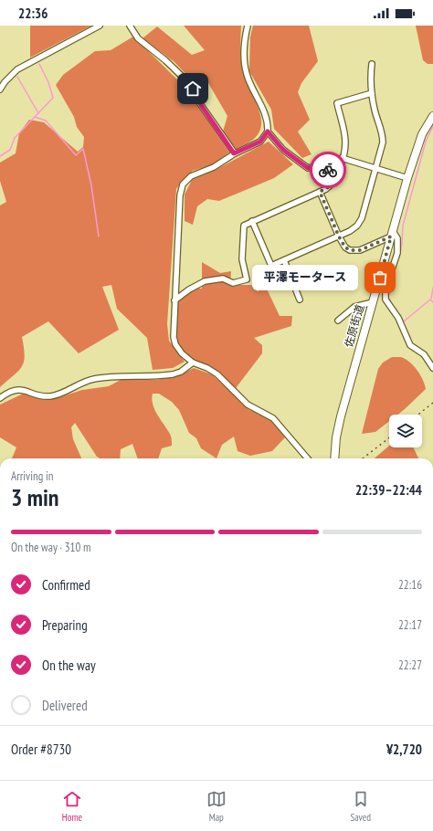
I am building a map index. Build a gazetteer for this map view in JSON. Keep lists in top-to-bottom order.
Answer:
{
  "streets": {
    "highway": ["佐原街道"]
  },
  "places": ["平澤モータース"],
  "page": {
    "status": "22:36",
    "bubble": "平澤モータース",
    "heading": ["3 min", "Arriving in", "22:39–22:44"],
    "panel": ["Order #8730", "¥2,720"],
    "bar": "On the way · 310 m",
    "list": [
      ["Confirmed", "22:16"],
      ["Preparing", "22:17"],
      ["On the way", "22:27"],
      "Delivered"
    ],
    "tabs": ["Home", "Map", "Saved"]
  }
}
